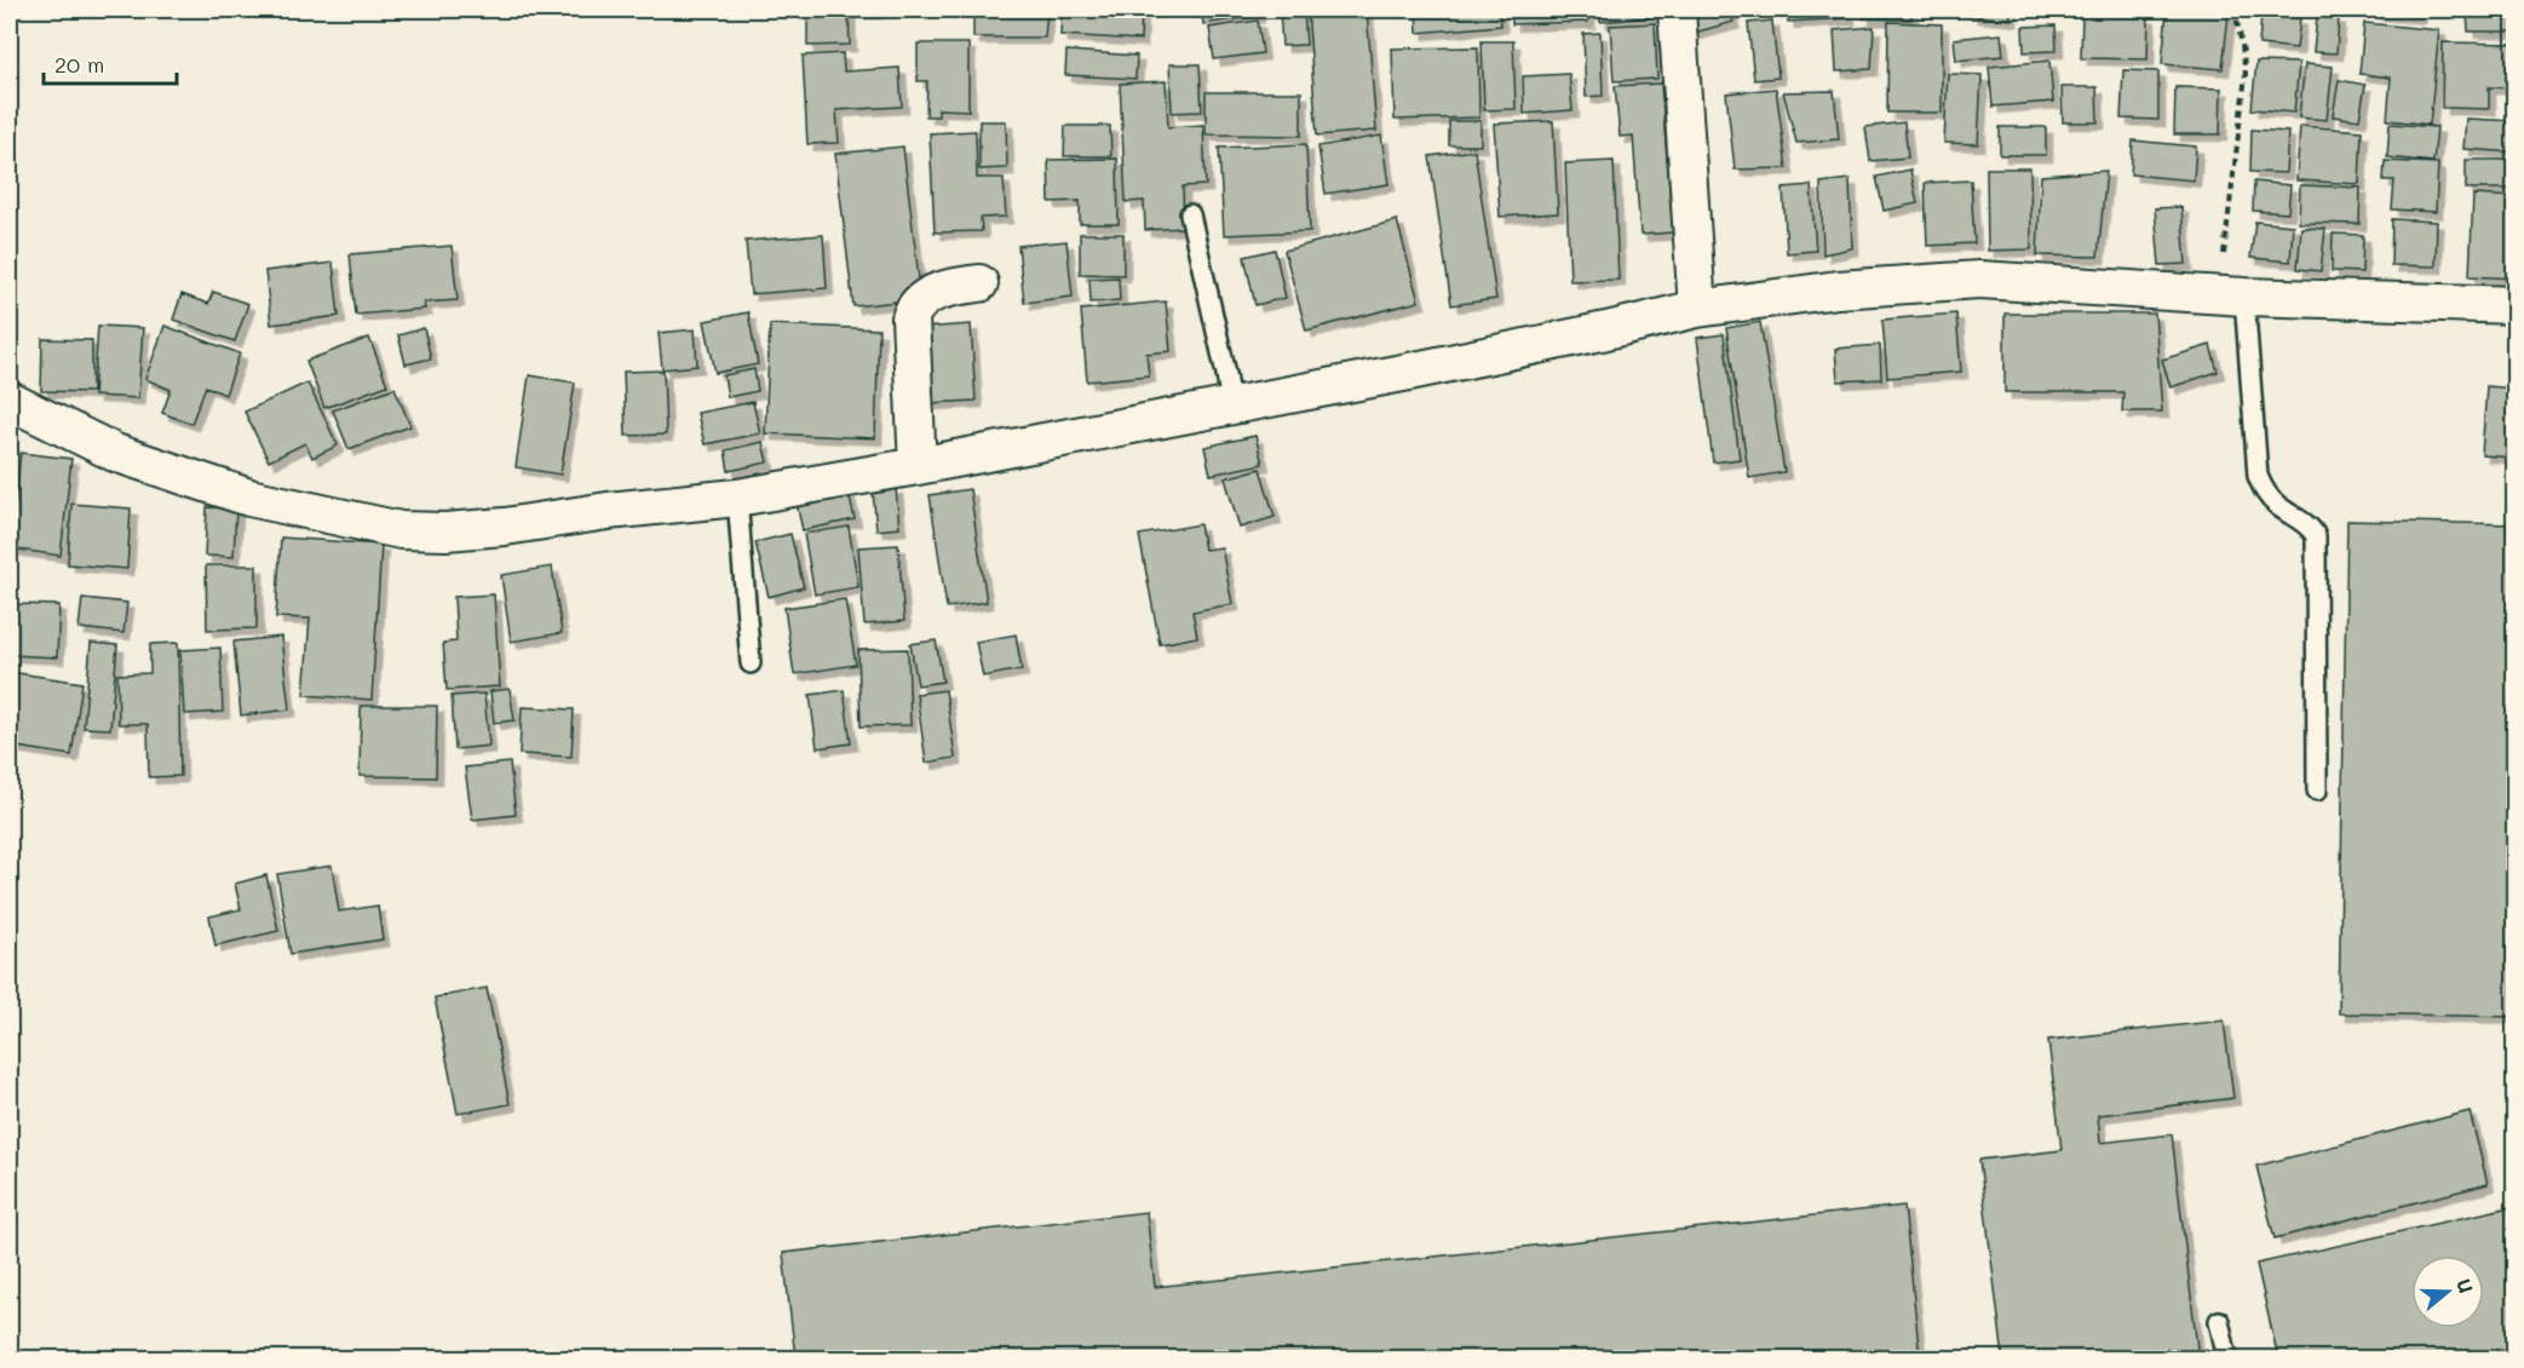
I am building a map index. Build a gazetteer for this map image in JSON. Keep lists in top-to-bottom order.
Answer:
{
  "scale_bar": "20 m",
  "north": "right"
}
